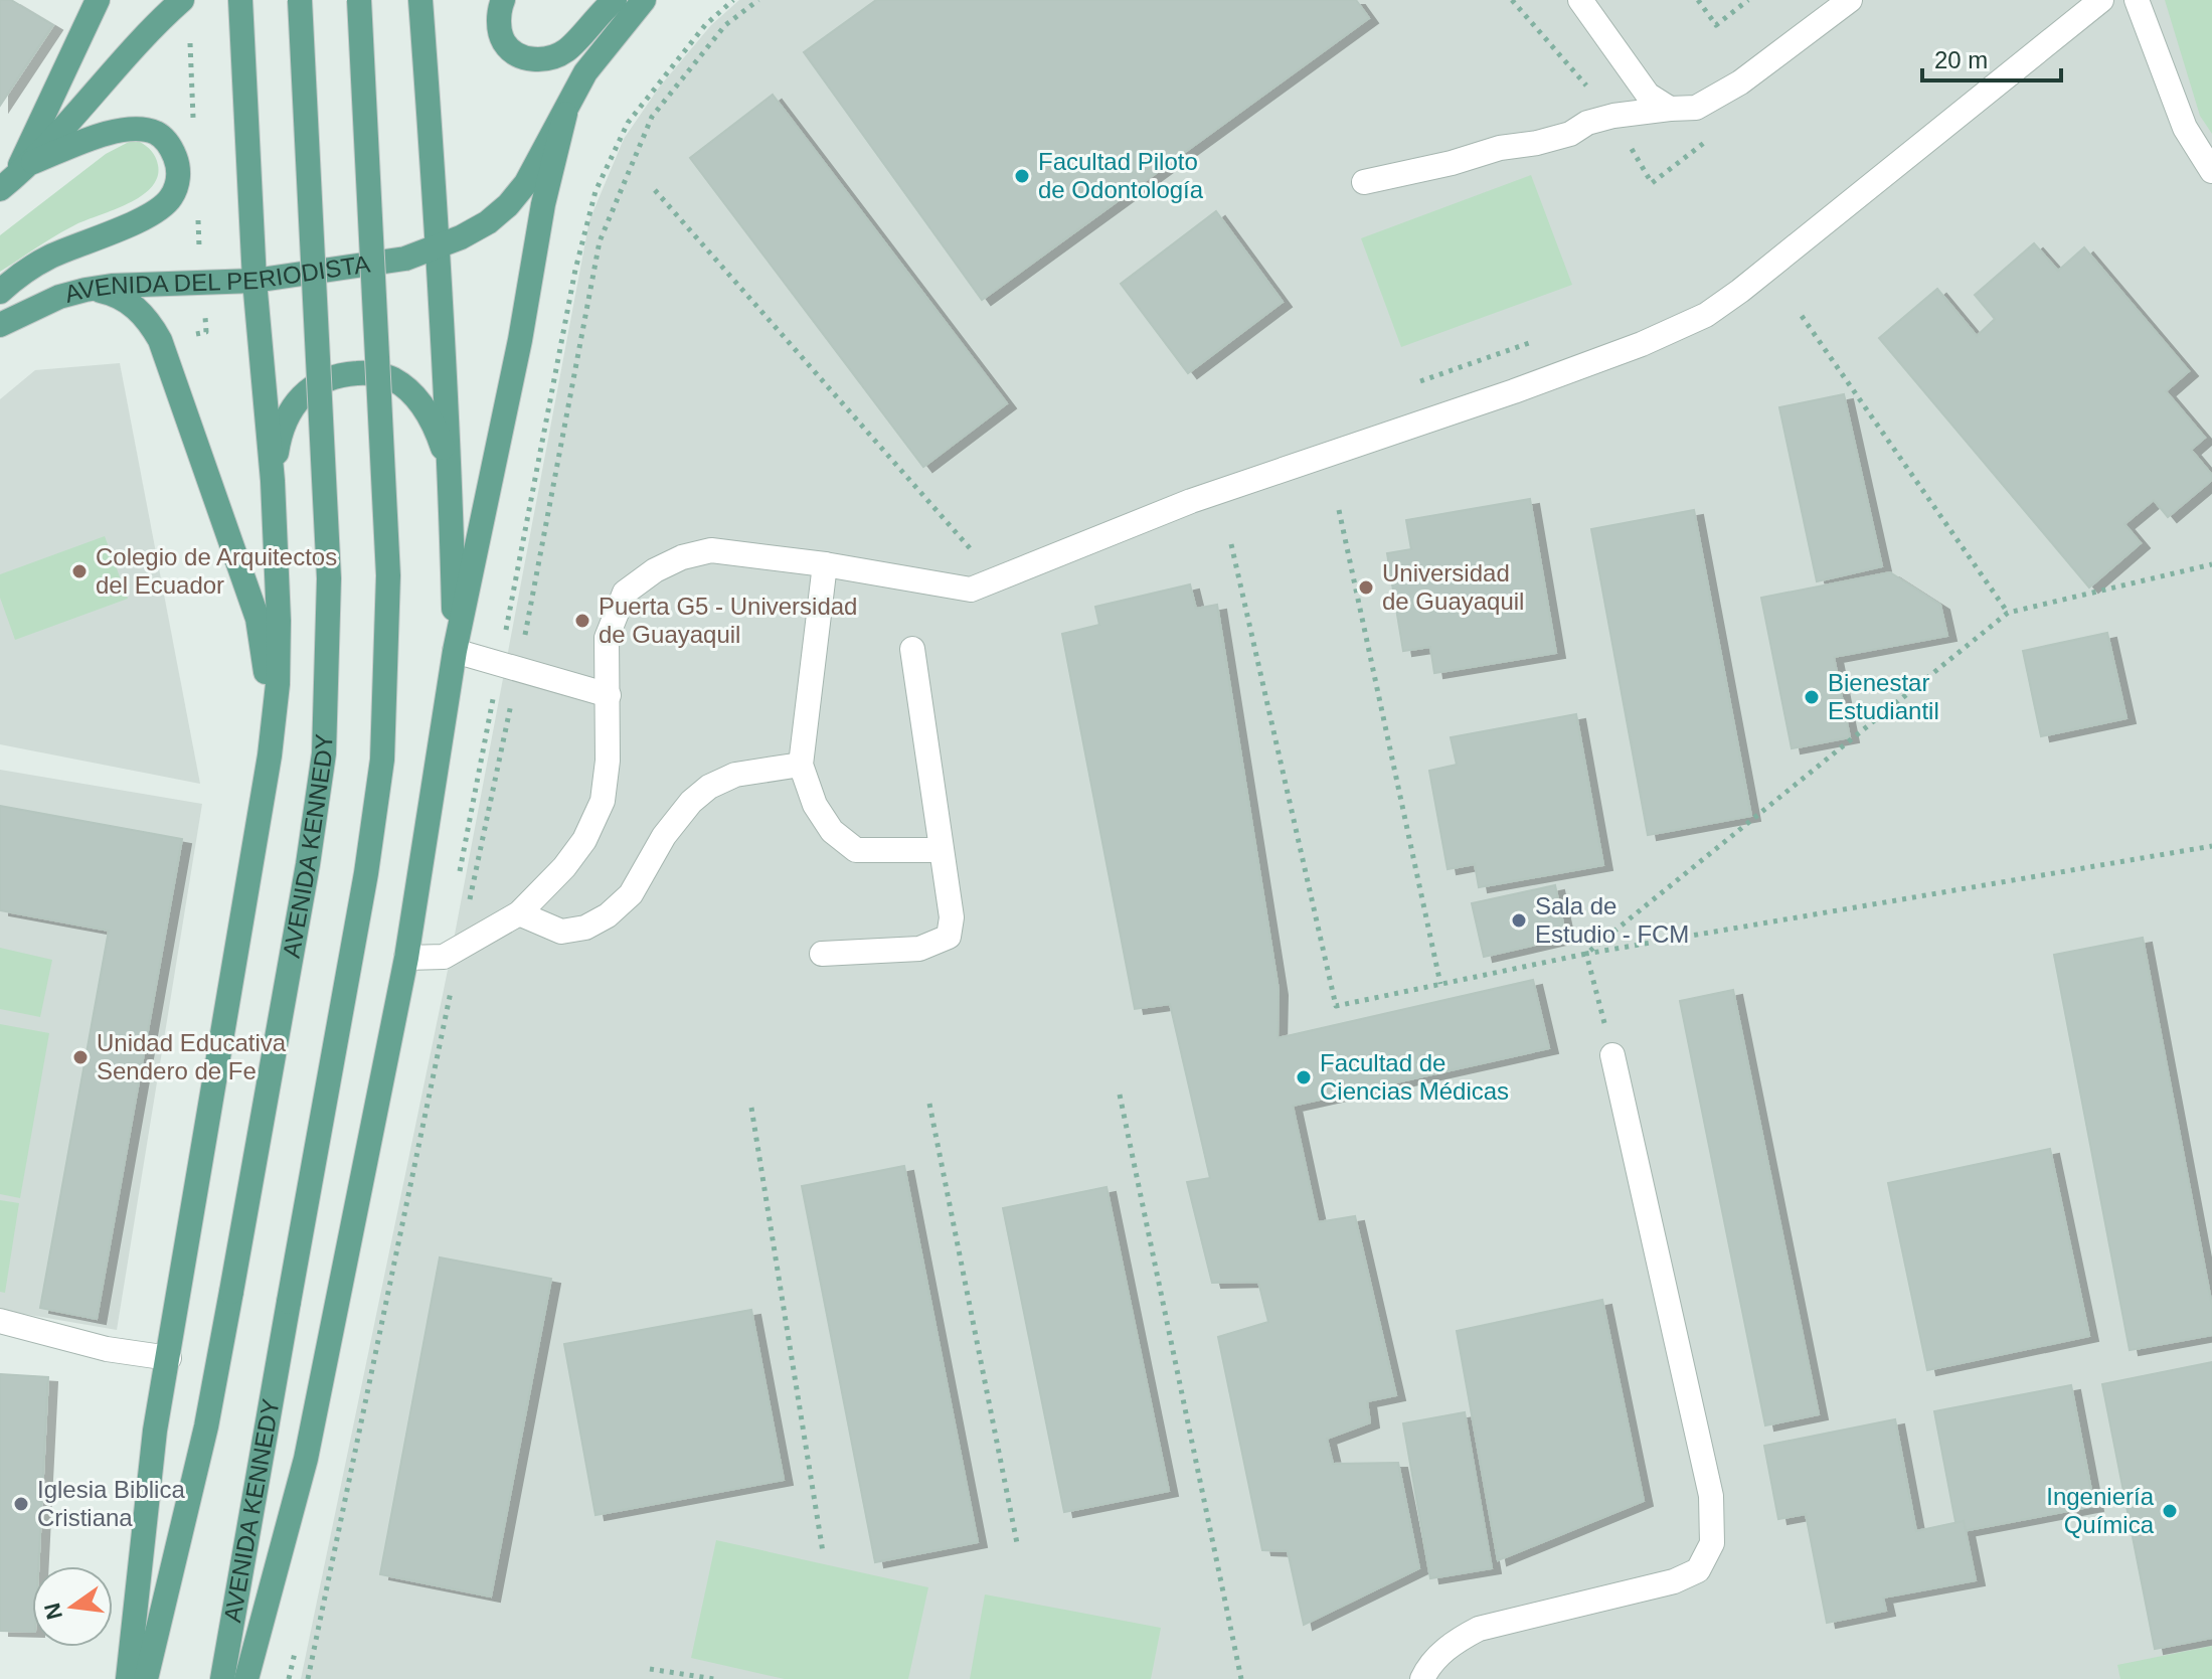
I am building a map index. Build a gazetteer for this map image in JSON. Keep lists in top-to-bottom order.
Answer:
{
  "streets": {
    "main road": ["AVENIDA DEL PERIODISTA", "AVENIDA KENNEDY"]
  },
  "places": [
    "Facultad Piloto de Odontología",
    "Colegio de Arquitectos del Ecuador",
    "Universidad de Guayaquil",
    "Puerta G5 - Universidad de Guayaquil",
    "Bienestar Estudiantil",
    "Sala de Estudio - FCM",
    "Unidad Educativa Sendero de Fe",
    "Facultad de Ciencias Médicas",
    "Iglesia Biblica Cristiana",
    "Ingeniería Química"
  ],
  "scale_bar": "20 m",
  "north": "left"
}
